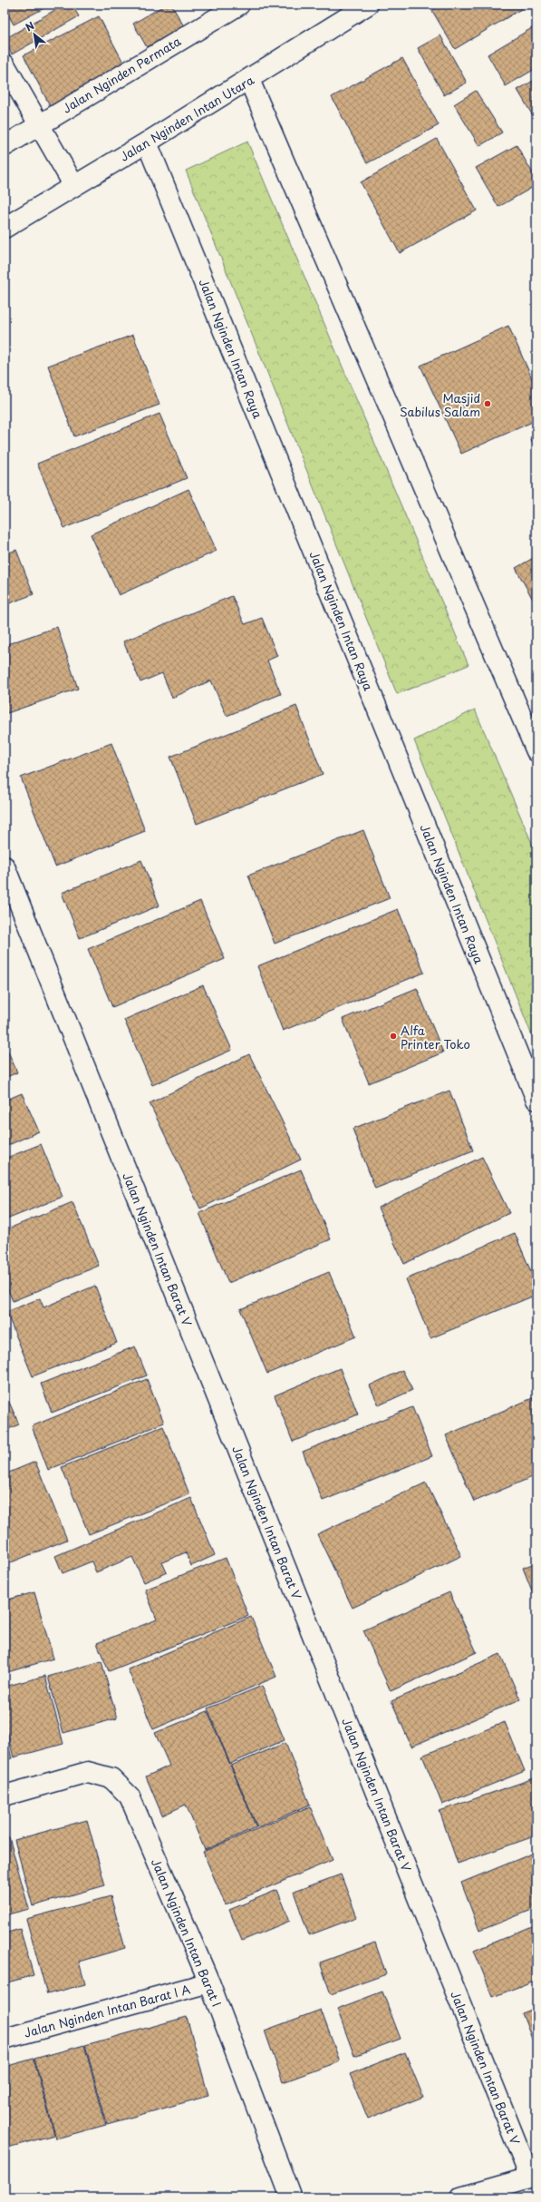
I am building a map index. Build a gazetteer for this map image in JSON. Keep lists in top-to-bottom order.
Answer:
{
  "streets": {
    "street": [
      "Jalan Nginden Permata",
      "Jalan Nginden Intan Utara",
      "Jalan Nginden Intan Raya",
      "Jalan Nginden Intan Barat V",
      "Jalan Nginden Intan Barat I",
      "Jalan Nginden Intan Barat I A"
    ]
  },
  "crossings": [
    ["Jalan Nginden Intan Utara", "Jalan Nginden Intan Raya"],
    ["Jalan Nginden Intan Barat I", "Jalan Nginden Intan Barat I A"]
  ],
  "places": ["Masjid Sabilus Salam", "Alfa Printer Toko"],
  "north": "top left"
}
